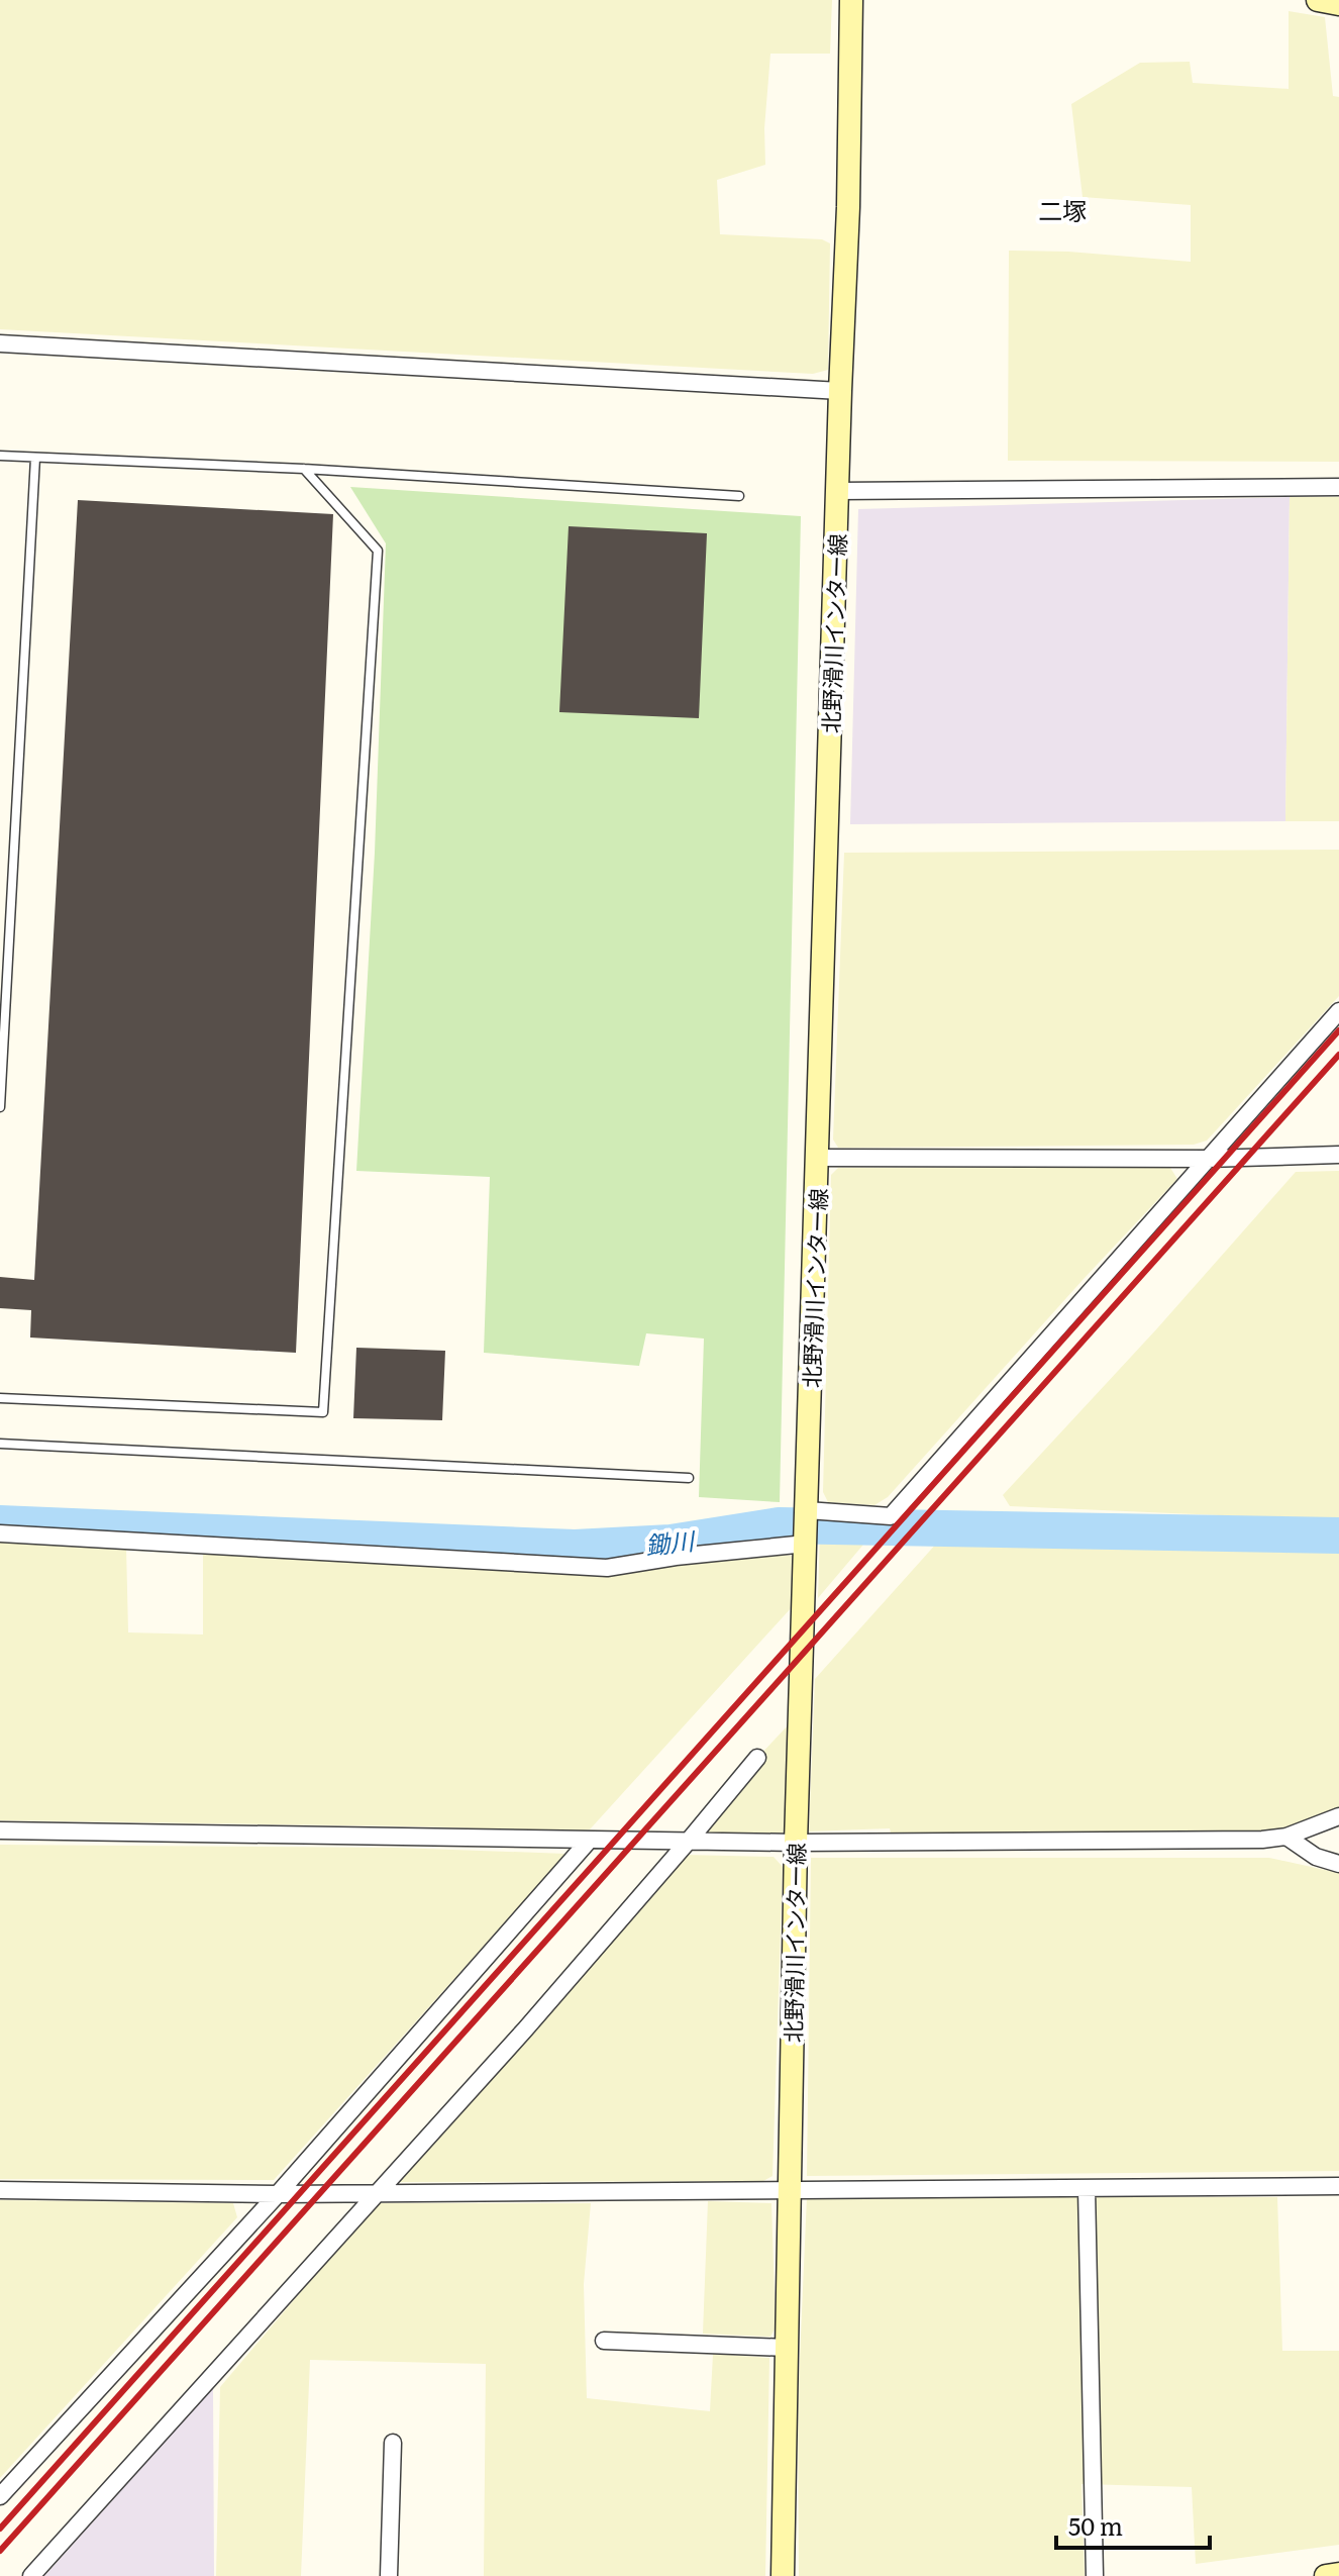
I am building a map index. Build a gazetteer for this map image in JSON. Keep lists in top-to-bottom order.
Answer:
{
  "streets": {
    "main road": ["北野滑川インター線"]
  },
  "districts": ["二塚"],
  "water": ["鋤川"],
  "scale_bar": "50 m"
}
